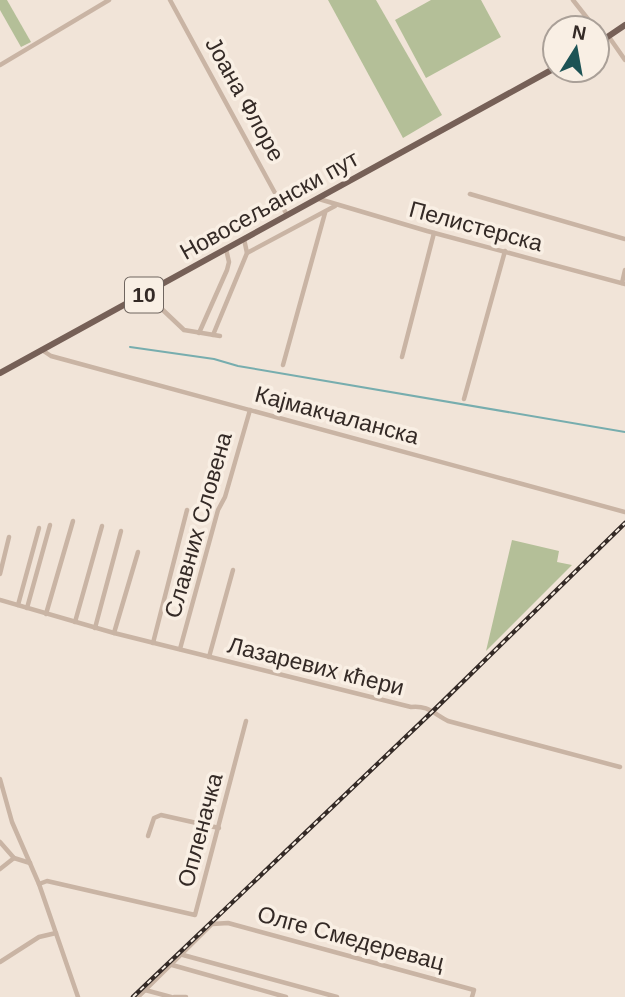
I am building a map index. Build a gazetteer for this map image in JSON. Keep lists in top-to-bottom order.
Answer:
{
  "streets": {
    "main road": ["Новосељански пут", "10"],
    "street": [
      "Јоана Флоре",
      "Пелистерска",
      "Кајмакчаланска",
      "Славних Словена",
      "Лазаревих кћери",
      "Опленачка",
      "Олге Смедеревац"
    ]
  },
  "crossings": [
    ["Јоана Флоре", "Новосељански пут"],
    ["Новосељански пут", "Пелистерска"],
    ["Новосељански пут", "Кајмакчаланска"],
    ["Кајмакчаланска", "Славних Словена"],
    ["Славних Словена", "Лазаревих кћери"]
  ],
  "north": "top"
}
